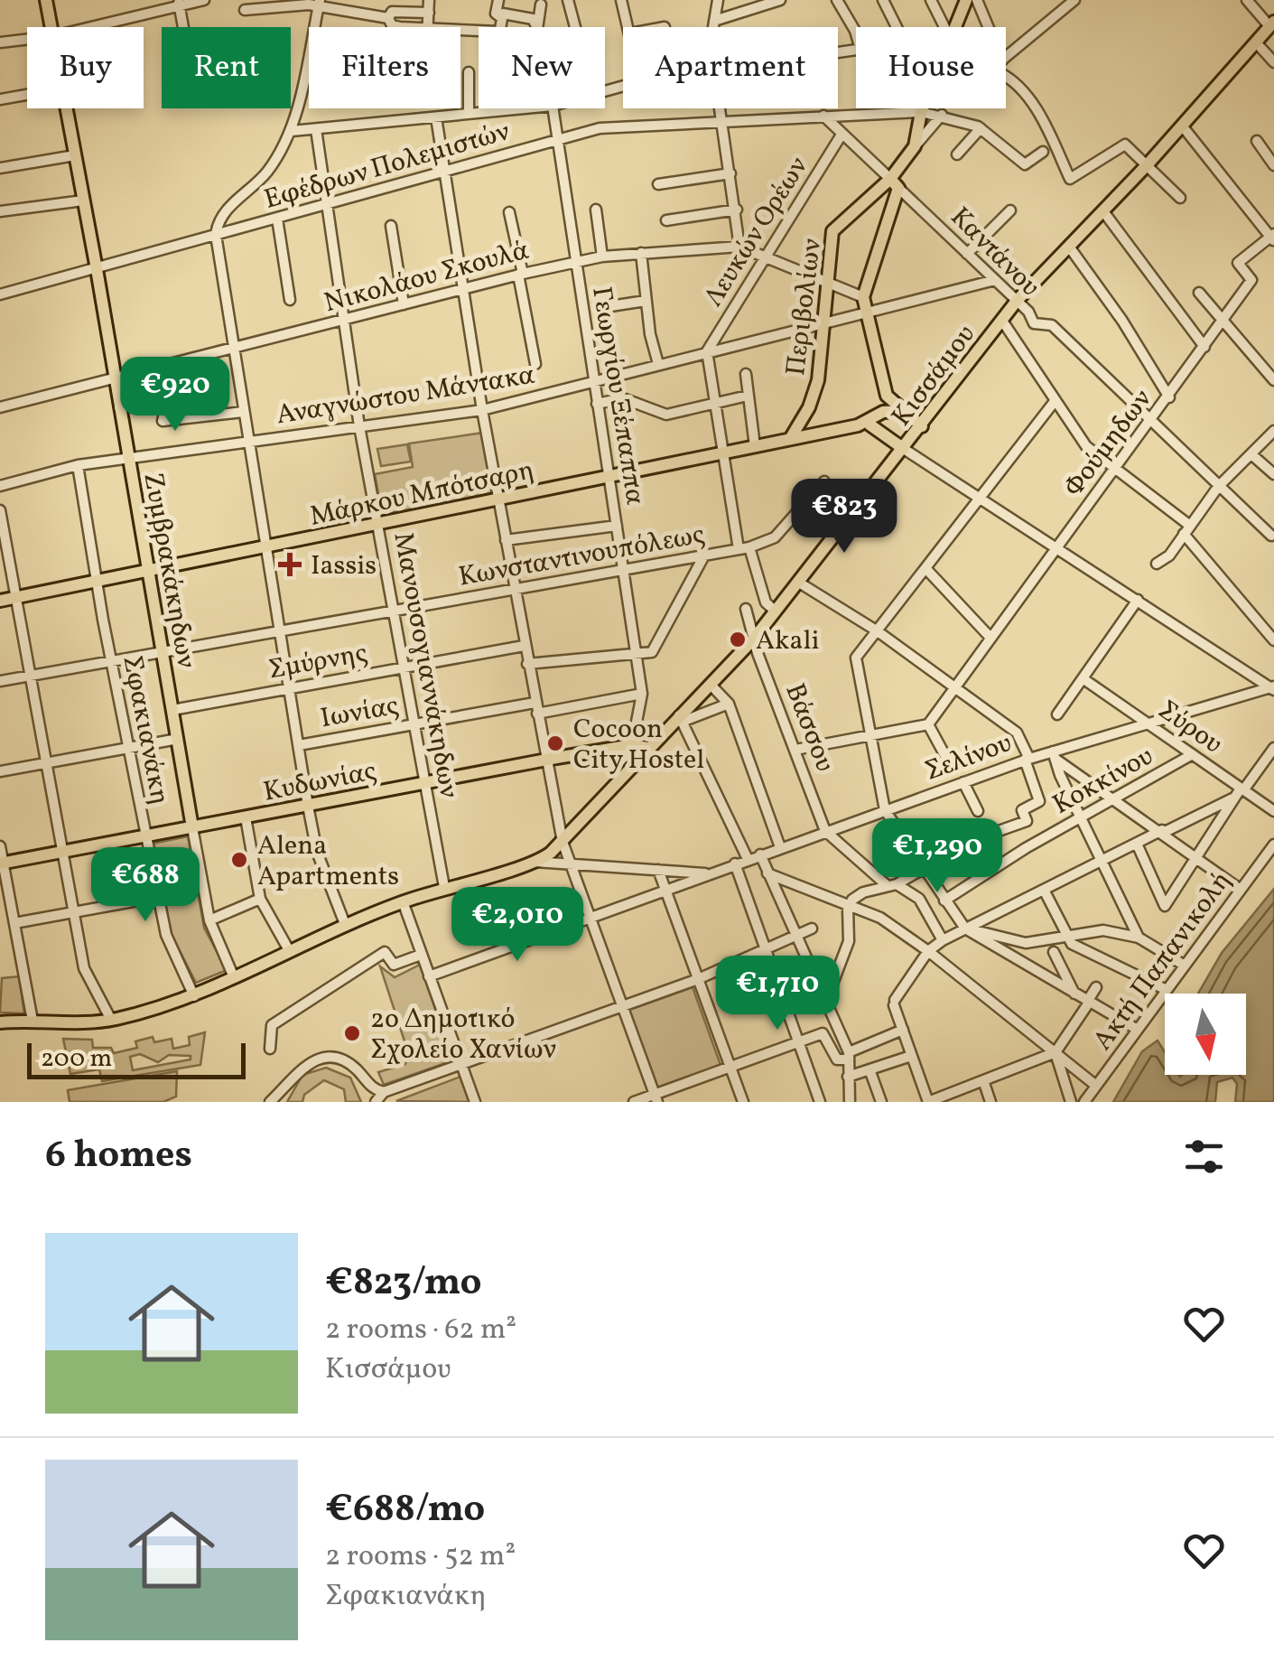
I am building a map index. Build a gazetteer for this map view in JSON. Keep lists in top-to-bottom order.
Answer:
{
  "streets": {
    "main road": [
      "Περιβολίων",
      "Κισσάμου",
      "Μάρκου Μπότσαρη",
      "Ζυμβρακάκηδων",
      "Κυδωνίας"
    ],
    "street": [
      "Εφέδρων Πολεμιστών",
      "Λευκών Ορέων",
      "Καντάνου",
      "Νικολάου Σκουλά",
      "Αναγνώστου Μάντακα",
      "Γεωργίου Ξέπαππα",
      "Φούμηδων",
      "Κωνσταντινουπόλεως",
      "Σμύρνης",
      "Μανουσογιαννάκηδων",
      "Ιωνίας",
      "Σύρου",
      "Βάσσου",
      "Σφακιανάκη",
      "Σελίνου",
      "Κοκκίνου",
      "Ακτή Παπανικολή"
    ]
  },
  "crossings": [
    ["Εφέδρων Πολεμιστών", "Καντάνου"],
    ["Εφέδρων Πολεμιστών", "Περιβολίων"],
    ["Εφέδρων Πολεμιστών", "Γεωργίου Ξέπαππα"],
    ["Εφέδρων Πολεμιστών", "Ζυμβρακάκηδων"],
    ["Εφέδρων Πολεμιστών", "Μανουσογιαννάκηδων"],
    ["Λευκών Ορέων", "Καντάνου"],
    ["Λευκών Ορέων", "Νικολάου Σκουλά"],
    ["Λευκών Ορέων", "Αναγνώστου Μάντακα"],
    ["Καντάνου", "Περιβολίων"],
    ["Καντάνου", "Κισσάμου"],
    ["Καντάνου", "Αναγνώστου Μάντακα"],
    ["Καντάνου", "Φούμηδων"],
    ["Νικολάου Σκουλά", "Περιβολίων"],
    ["Νικολάου Σκουλά", "Γεωργίου Ξέπαππα"],
    ["Νικολάου Σκουλά", "Ζυμβρακάκηδων"],
    ["Νικολάου Σκουλά", "Μανουσογιαννάκηδων"],
    ["Περιβολίων", "Αναγνώστου Μάντακα"],
    ["Περιβολίων", "Μάρκου Μπότσαρη"],
    ["Κισσάμου", "Μανουσογιαννάκηδων"],
    ["Κισσάμου", "Βάσσου"],
    ["Κισσάμου", "Σφακιανάκη"],
    ["Κισσάμου", "Σελίνου"],
    ["Κισσάμου", "Κυδωνίας"],
    ["Αναγνώστου Μάντακα", "Γεωργίου Ξέπαππα"],
    ["Αναγνώστου Μάντακα", "Ζυμβρακάκηδων"],
    ["Αναγνώστου Μάντακα", "Μανουσογιαννάκηδων"],
    ["Αναγνώστου Μάντακα", "Σφακιανάκη"],
    ["Γεωργίου Ξέπαππα", "Μάρκου Μπότσαρη"],
    ["Γεωργίου Ξέπαππα", "Κωνσταντινουπόλεως"],
    ["Γεωργίου Ξέπαππα", "Ιωνίας"],
    ["Γεωργίου Ξέπαππα", "Κυδωνίας"],
    ["Μάρκου Μπότσαρη", "Ζυμβρακάκηδων"],
    ["Μάρκου Μπότσαρη", "Μανουσογιαννάκηδων"],
    ["Μάρκου Μπότσαρη", "Σφακιανάκη"],
    ["Κωνσταντινουπόλεως", "Ζυμβρακάκηδων"],
    ["Κωνσταντινουπόλεως", "Μανουσογιαννάκηδων"],
    ["Κωνσταντινουπόλεως", "Σφακιανάκη"],
    ["Ζυμβρακάκηδων", "Σμύρνης"],
    ["Ζυμβρακάκηδων", "Κυδωνίας"],
    ["Σμύρνης", "Μανουσογιαννάκηδων"],
    ["Μανουσογιαννάκηδων", "Ιωνίας"],
    ["Μανουσογιαννάκηδων", "Κυδωνίας"],
    ["Σύρου", "Σελίνου"],
    ["Σύρου", "Κοκκίνου"],
    ["Βάσσου", "Σελίνου"],
    ["Σφακιανάκη", "Κυδωνίας"]
  ],
  "places": {
    "health": ["Iassis"],
    "other": [
      "Akali",
      "Cocoon City Hostel",
      "Alena Apartments",
      "2ο Δημοτικό Σχολείο Χανίων"
    ]
  },
  "scale_bar": "200 m",
  "north": "bottom",
  "page": {
    "chip": [
      "Buy",
      "Rent",
      "Filters",
      "New",
      "Apartment",
      "House"
    ],
    "price": [
      "€920",
      "€823",
      "€1,290",
      "€688",
      "€2,010",
      "€1,710"
    ],
    "scale": "200 m",
    "heading": "6 homes",
    "list": [
      {
        "name": "€823/mo",
        "note": "2 rooms · 62 m² · Κισσάμου"
      },
      {
        "name": "€688/mo",
        "note": "2 rooms · 52 m² · Σφακιανάκη"
      }
    ]
  }
}
